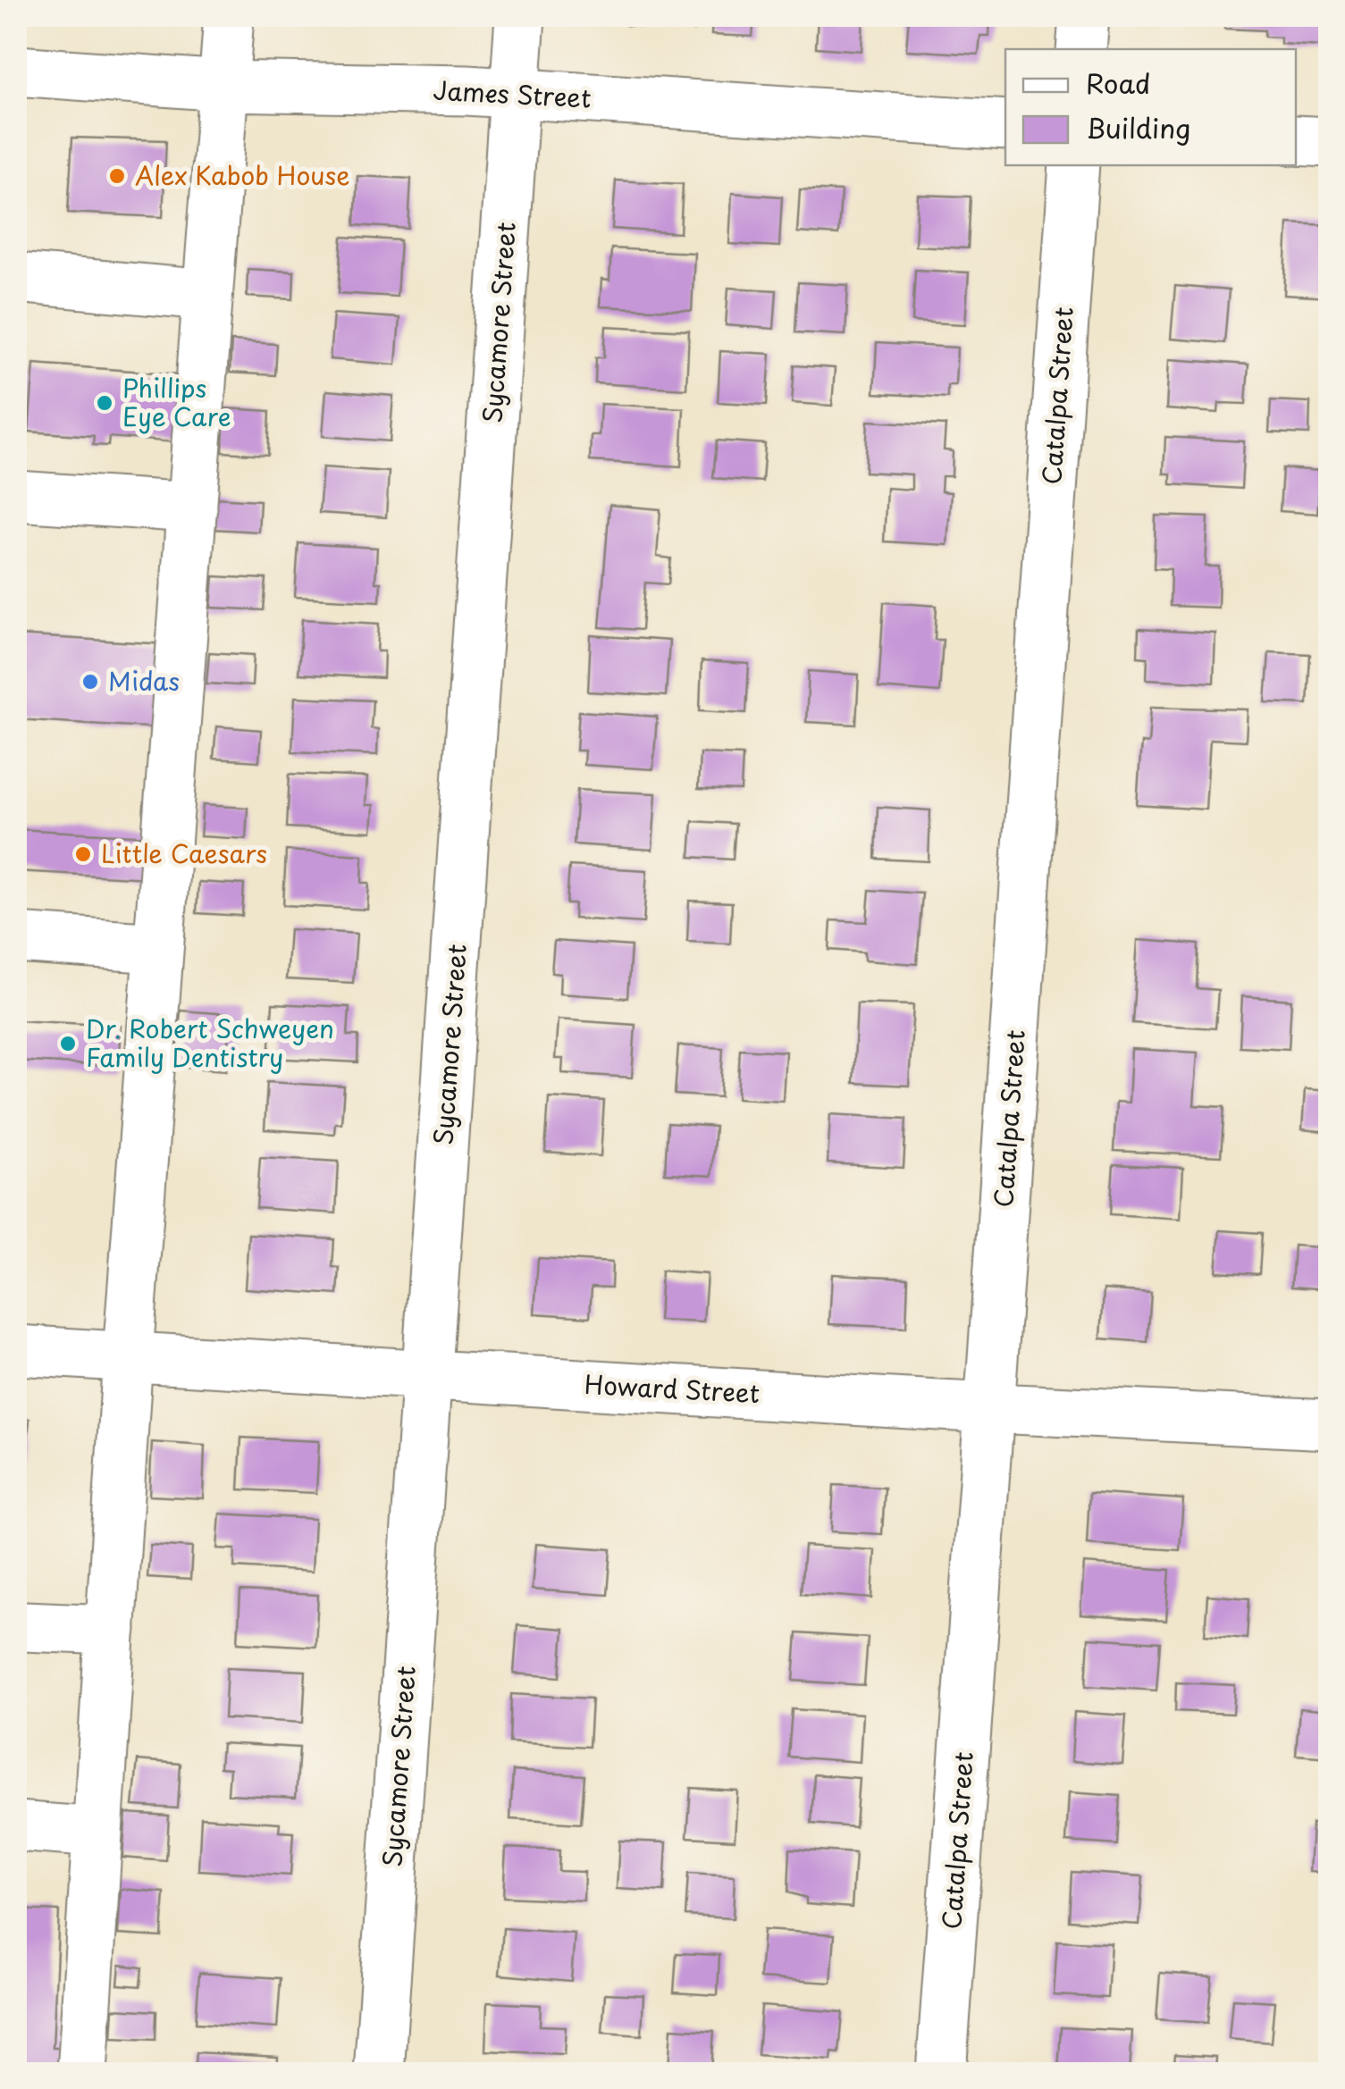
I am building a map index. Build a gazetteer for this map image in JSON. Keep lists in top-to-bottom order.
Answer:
{
  "streets": {
    "street": [
      "James Street",
      "Sycamore Street",
      "Catalpa Street",
      "Howard Street"
    ]
  },
  "crossings": [
    ["James Street", "Sycamore Street"],
    ["Sycamore Street", "Howard Street"],
    ["Catalpa Street", "Howard Street"]
  ],
  "places": [
    "Alex Kabob House",
    "Phillips Eye Care",
    "Midas",
    "Little Caesars",
    "Dr. Robert Schweyen Family Dentistry"
  ],
  "legend": ["Road", "Building"]
}
